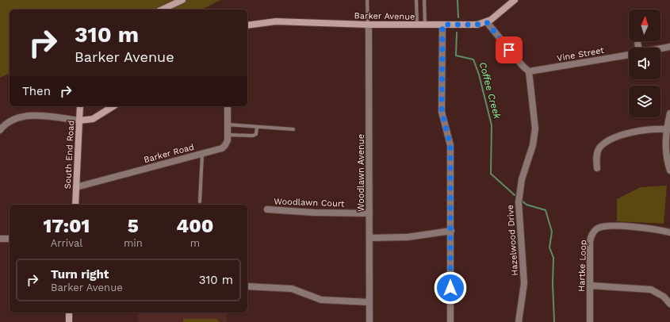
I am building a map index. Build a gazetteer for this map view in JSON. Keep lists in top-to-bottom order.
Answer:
{
  "streets": {
    "street": [
      "Barker Avenue",
      "Vine Street",
      "Barker Road",
      "South End Road",
      "Woodlawn Avenue",
      "Woodlawn Court",
      "Hazelwood Drive",
      "Hartke Loop"
    ]
  },
  "crossings": [
    ["Barker Avenue", "Woodlawn Avenue"],
    ["Vine Street", "Hazelwood Drive"],
    ["Barker Road", "South End Road"],
    ["Woodlawn Avenue", "Woodlawn Court"]
  ],
  "water": ["Coffee Creek"],
  "north": "top",
  "page": {
    "turn": ["310 m", "Barker Avenue"],
    "then": "Then",
    "eta": [
      "17:01",
      "Arrival",
      "5",
      "min",
      "400",
      "m"
    ],
    "list": [
      {
        "name": "Turn right",
        "note": "Barker Avenue",
        "value": "310 m"
      }
    ]
  }
}
